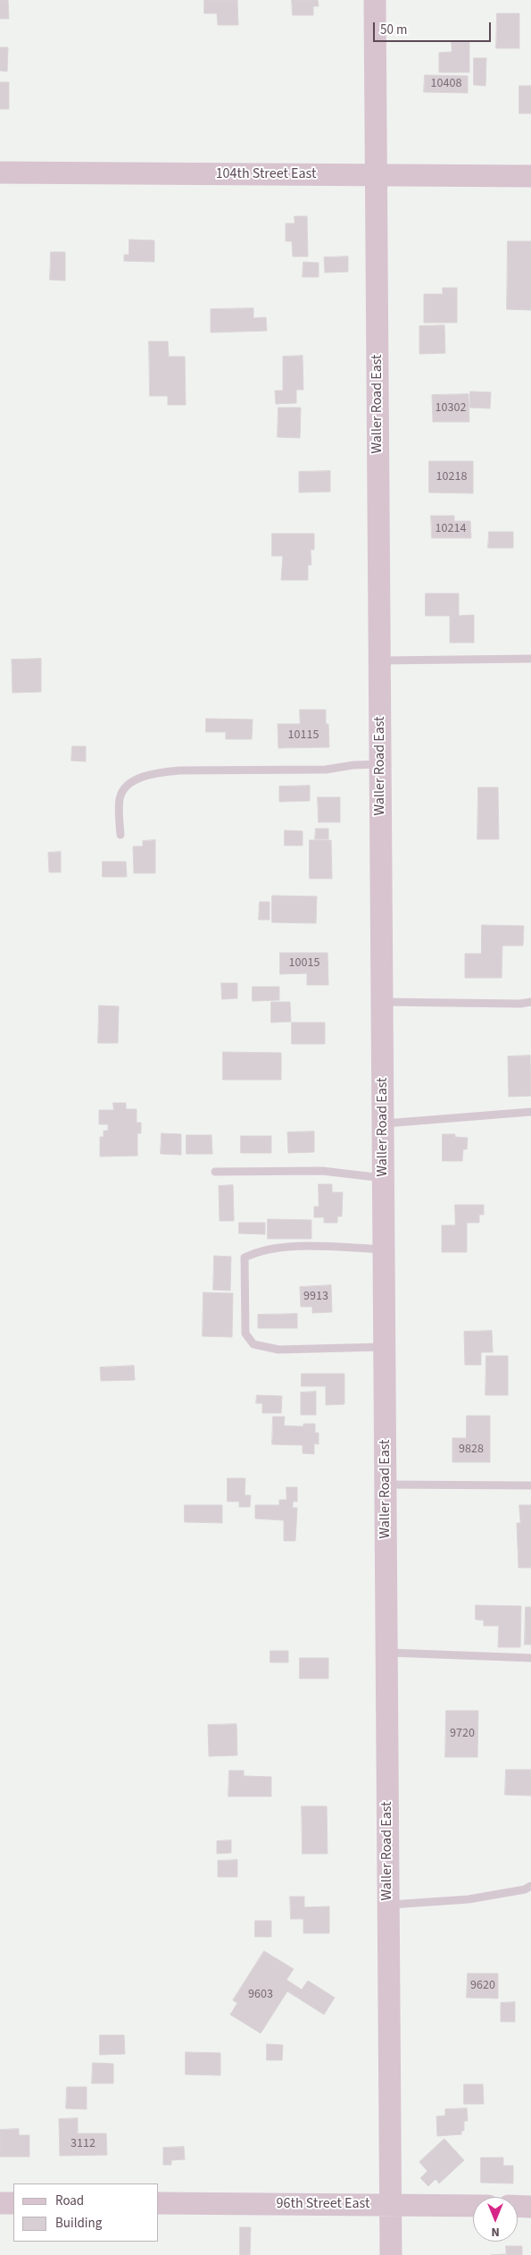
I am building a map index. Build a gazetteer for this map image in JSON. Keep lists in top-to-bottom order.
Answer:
{
  "streets": {
    "street": ["104th Street East", "Waller Road East", "96th Street East"]
  },
  "crossings": [
    ["104th Street East", "Waller Road East"],
    ["Waller Road East", "96th Street East"]
  ],
  "house_numbers": [
    "10408",
    "10302",
    "10218",
    "10214",
    "10115",
    "10015",
    "9913",
    "9828",
    "9720",
    "9620",
    "9603",
    "3112"
  ],
  "legend": ["Road", "Building"],
  "scale_bar": "50 m",
  "north": "bottom"
}
